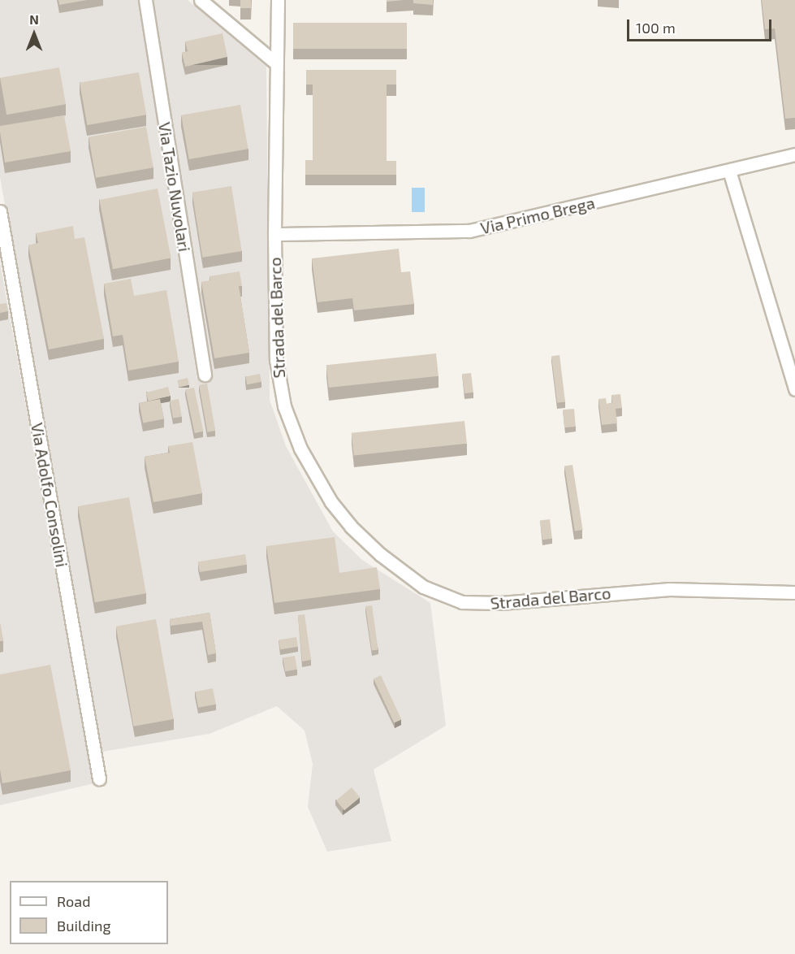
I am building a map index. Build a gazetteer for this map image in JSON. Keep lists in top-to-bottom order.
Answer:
{
  "streets": {
    "street": [
      "Via Tazio Nuvolari",
      "Via Primo Brega",
      "Strada del Barco",
      "Via Adolfo Consolini"
    ]
  },
  "crossings": [
    ["Via Primo Brega", "Strada del Barco"]
  ],
  "legend": ["Road", "Building"],
  "scale_bar": "100 m",
  "north": "top"
}
